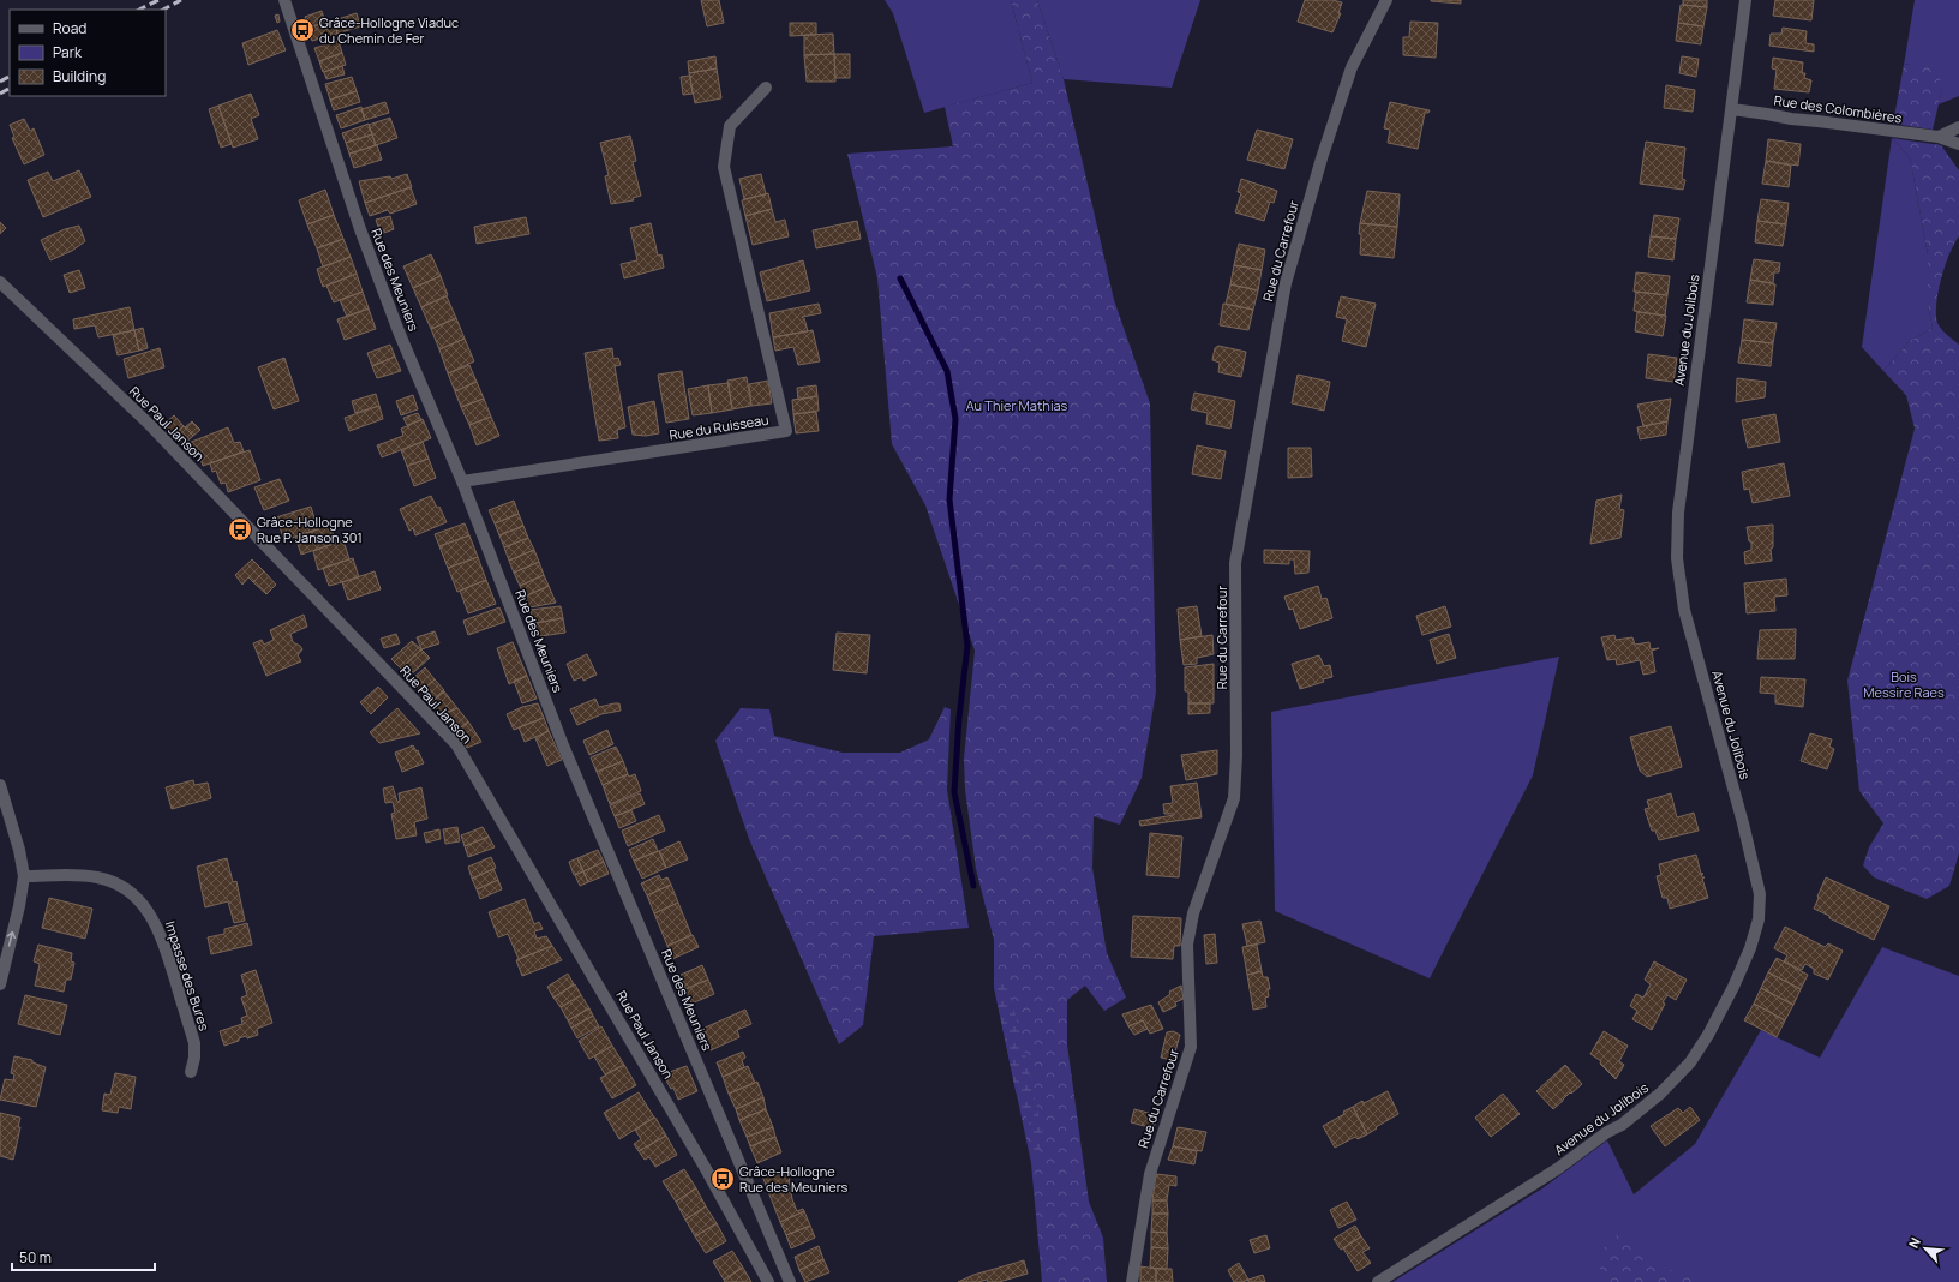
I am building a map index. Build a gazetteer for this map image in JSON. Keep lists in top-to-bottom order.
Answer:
{
  "streets": {
    "street": [
      "Rue des Colombières",
      "Rue du Carrefour",
      "Rue des Meuniers",
      "Avenue du Jolibois",
      "Rue Paul Janson",
      "Rue du Ruisseau",
      "Impasse des Bures"
    ]
  },
  "crossings": [
    ["Rue des Colombières", "Avenue du Jolibois"],
    ["Rue des Meuniers", "Rue du Ruisseau"]
  ],
  "parks": ["Au Thier Mathias", "Bois Messire Raes"],
  "places": {
    "bus stop": ["Grâce-Hollogne Viaduc du Chemin de Fer", "Grâce-Hollogne Rue P. Janson 301", "Grâce-Hollogne Rue des Meuniers"]
  },
  "legend": ["Road", "Park", "Building"],
  "scale_bar": "50 m",
  "north": "top left"
}
